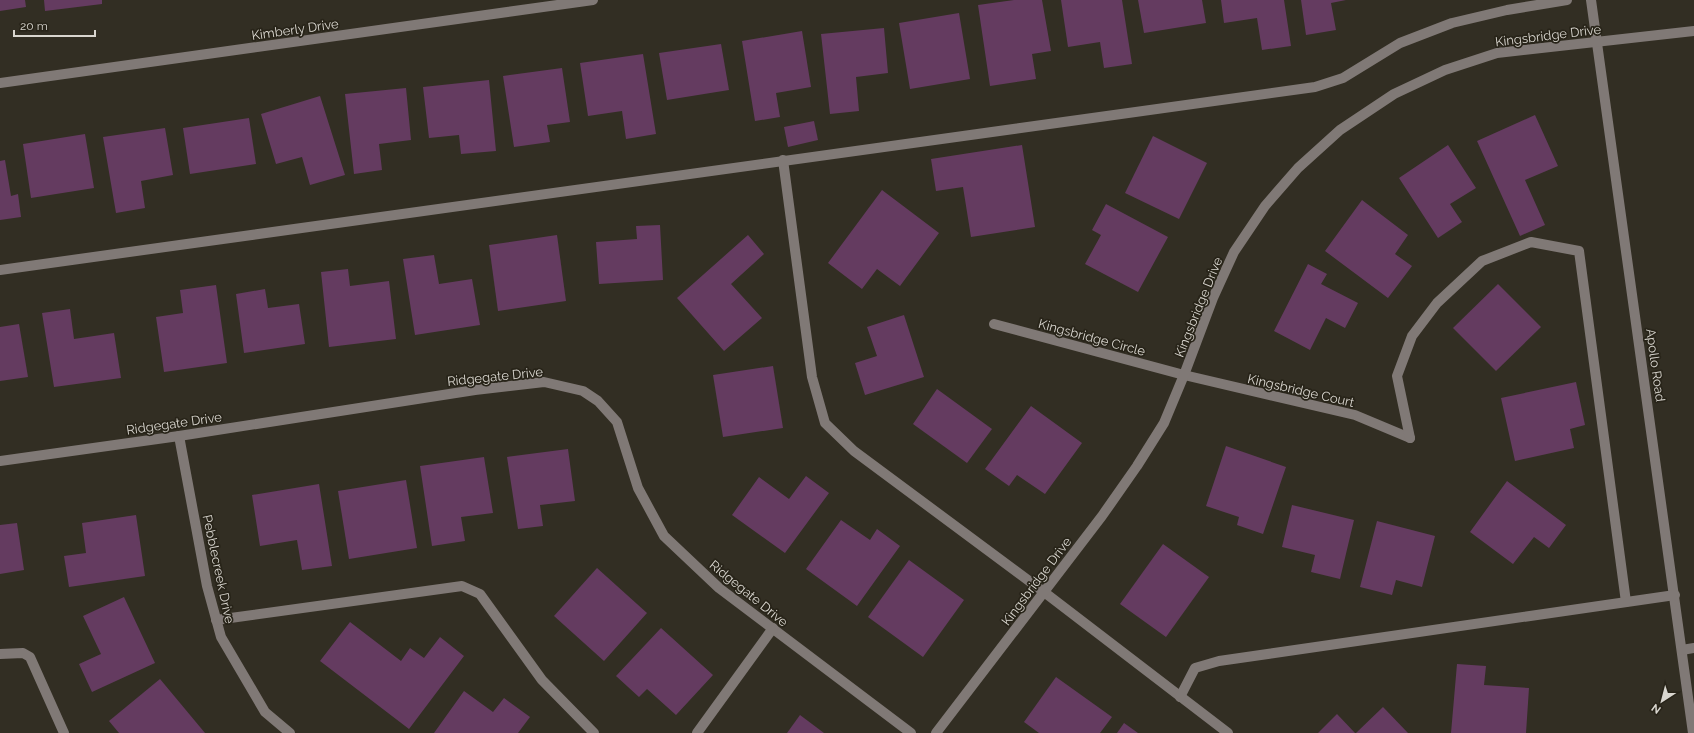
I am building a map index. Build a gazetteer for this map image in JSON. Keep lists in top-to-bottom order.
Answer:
{
  "streets": {
    "street": [
      "Kimberly Drive",
      "Kingsbridge Drive",
      "Kingsbridge Circle",
      "Apollo Road",
      "Ridgegate Drive",
      "Kingsbridge Court",
      "Pebblecreek Drive"
    ]
  },
  "crossings": [
    ["Kingsbridge Drive", "Kingsbridge Circle"],
    ["Kingsbridge Drive", "Apollo Road"],
    ["Kingsbridge Drive", "Kingsbridge Court"],
    ["Kingsbridge Circle", "Kingsbridge Court"],
    ["Ridgegate Drive", "Pebblecreek Drive"]
  ],
  "scale_bar": "20 m",
  "north": "bottom left"
}
